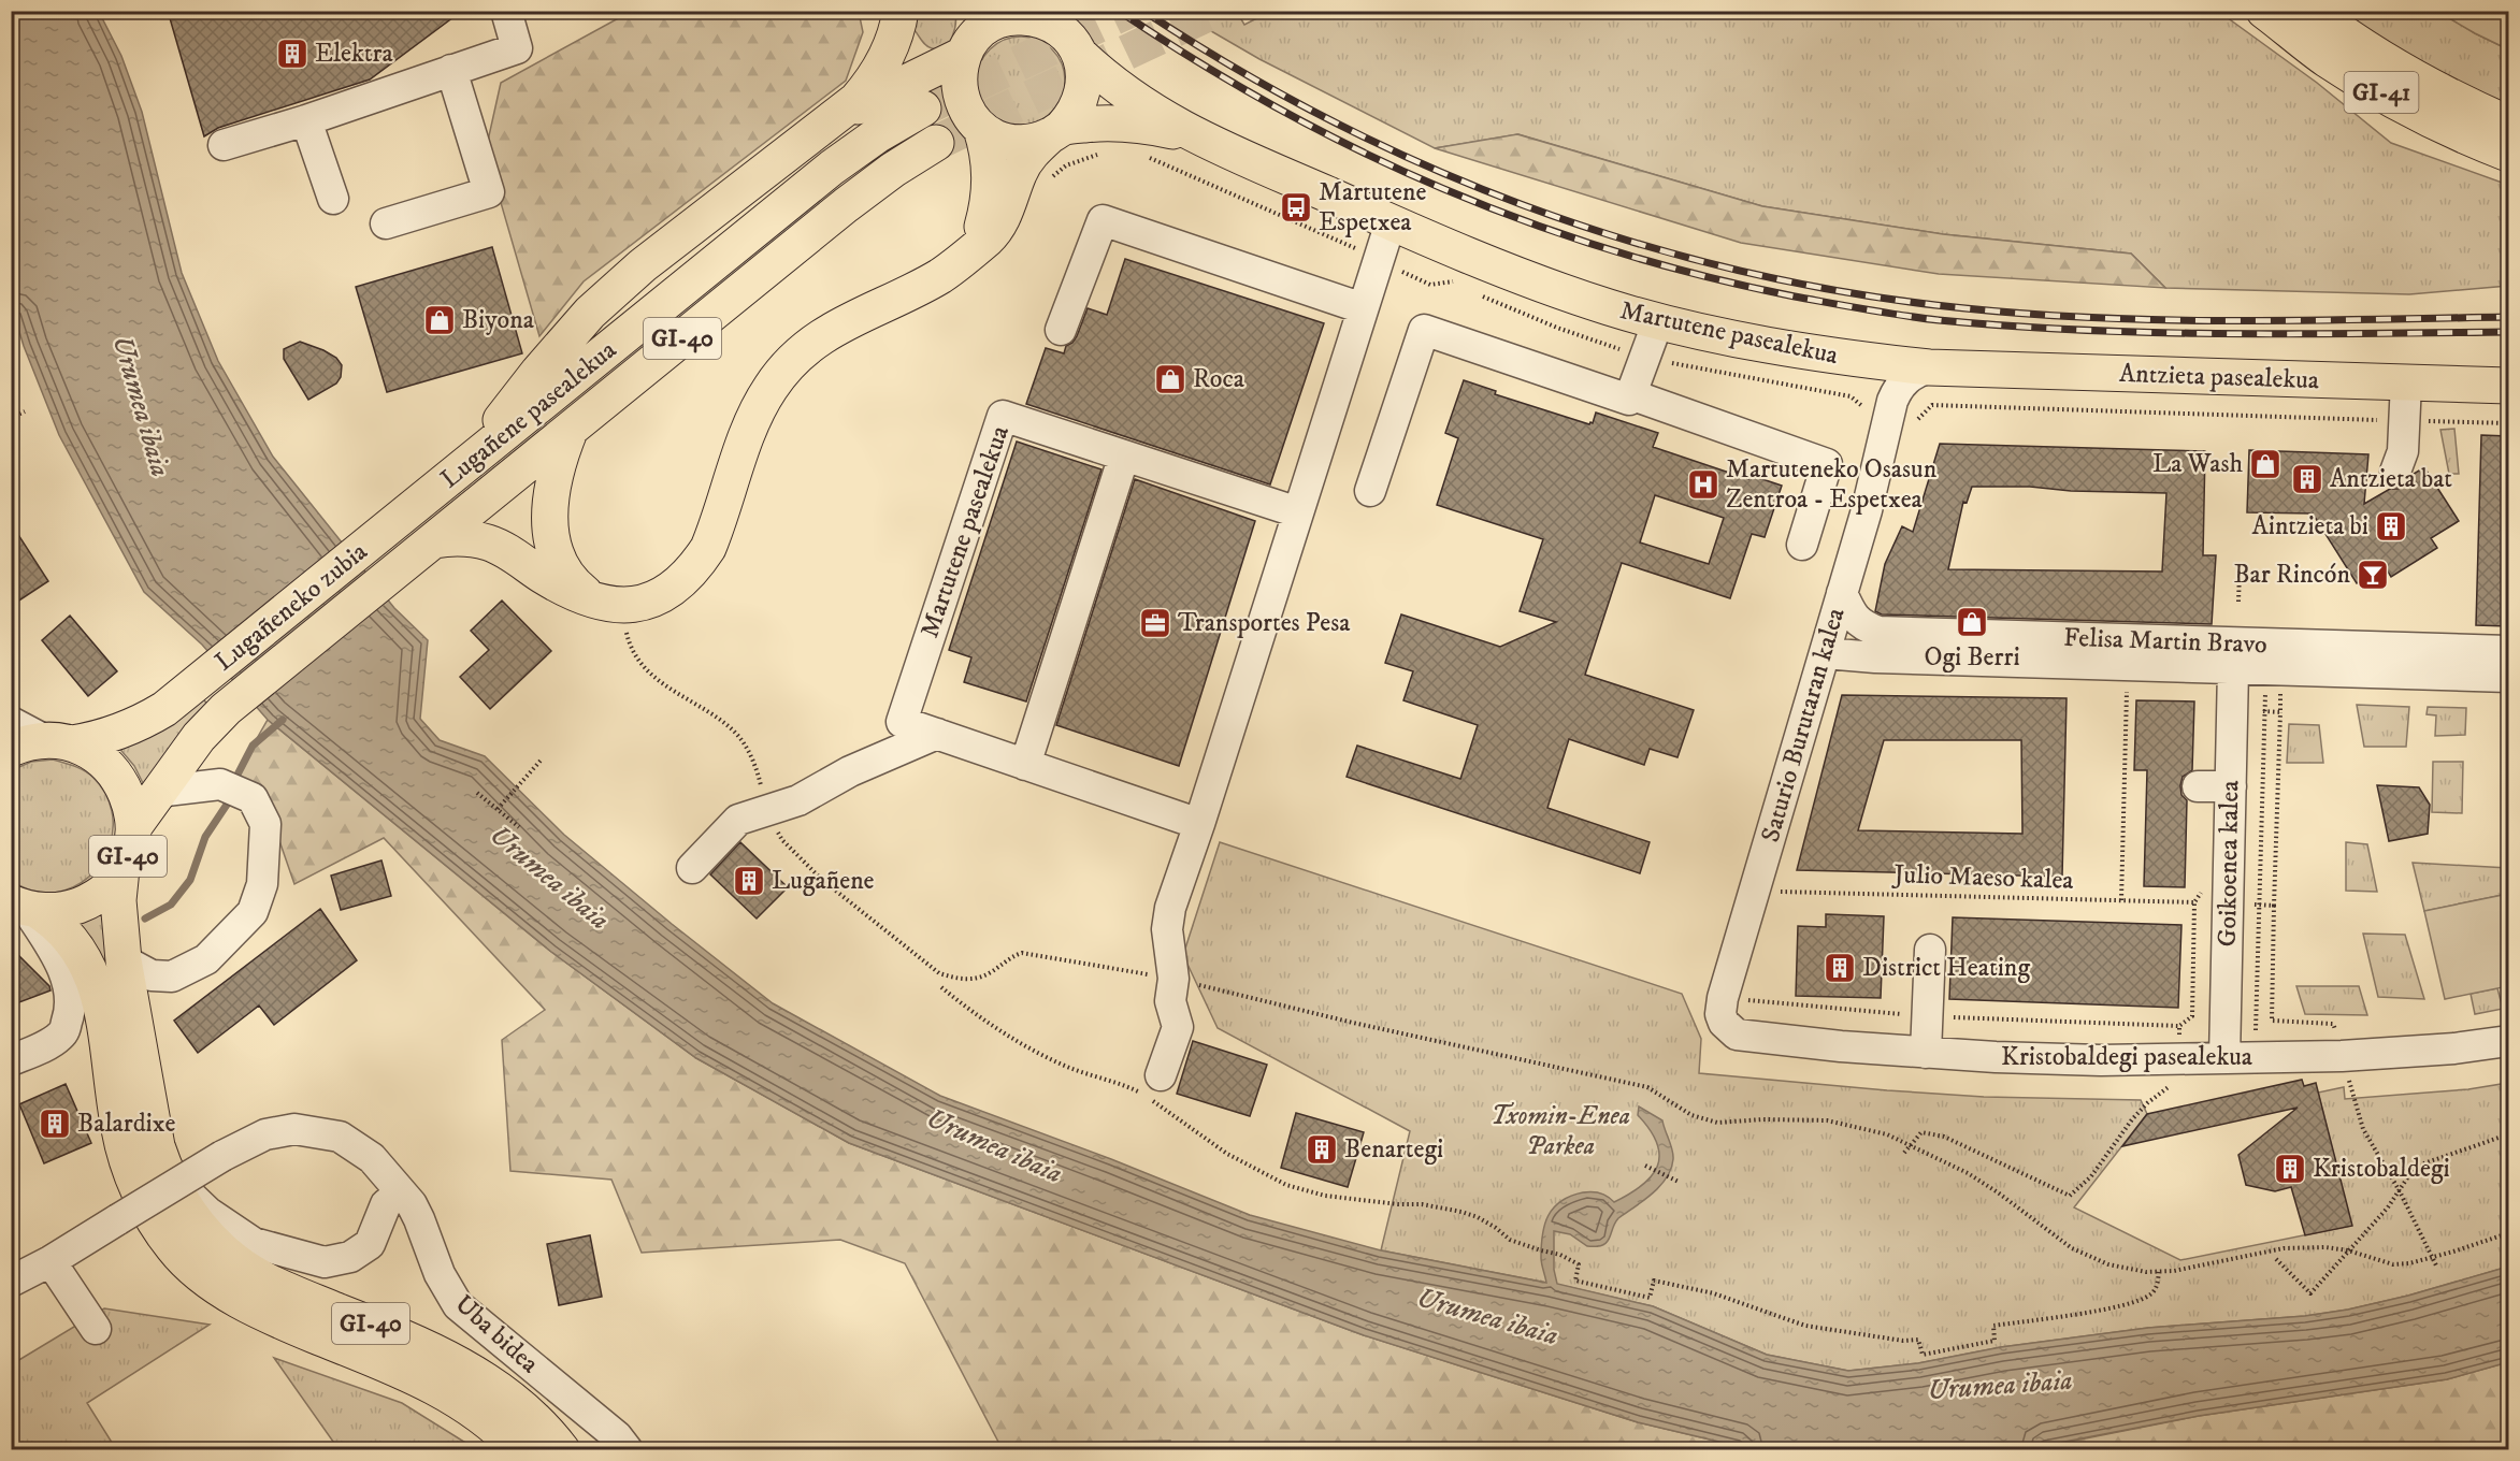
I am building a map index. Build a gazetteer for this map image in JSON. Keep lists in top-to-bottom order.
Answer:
{
  "streets": {
    "main road": [
      "GI-41",
      "Martutene pasealekua",
      "GI-40",
      "Antzieta pasealekua",
      "Lugañene pasealekua",
      "Lugañeneko zubia"
    ],
    "street": [
      "Felisa Martin Bravo",
      "Saturio Burutaran kalea",
      "Goikoenea kalea",
      "Kristobaldegi pasealekua",
      "Uba bidea"
    ],
    "path": ["Julio Maeso kalea"]
  },
  "crossings": [
    ["Martutene pasealekua", "Antzieta pasealekua"],
    ["GI-40", "Lugañeneko zubia"],
    ["Lugañene pasealekua", "Lugañeneko zubia"],
    ["Felisa Martin Bravo", "Saturio Burutaran kalea"],
    ["Saturio Burutaran kalea", "Kristobaldegi pasealekua"],
    ["Goikoenea kalea", "Julio Maeso kalea"],
    ["Goikoenea kalea", "Kristobaldegi pasealekua"]
  ],
  "water": ["Urumea ibaia"],
  "parks": ["Txomin-Enea Parkea"],
  "places": {
    "building": [
      "Elektra",
      "Antzieta bat",
      "Aintzieta bi",
      "Lugañene",
      "District Heating",
      "Balardixe",
      "Benartegi",
      "Kristobaldegi"
    ],
    "bus stop": ["Martutene Espetxea"],
    "shop": [
      "Biyona",
      "Roca",
      "La Wash",
      "Ogi Berri"
    ],
    "hospital": ["Martuteneko Osasun Zentroa - Espetxea"],
    "bar": ["Bar Rincón"],
    "office": ["Transportes Pesa"]
  }
}
